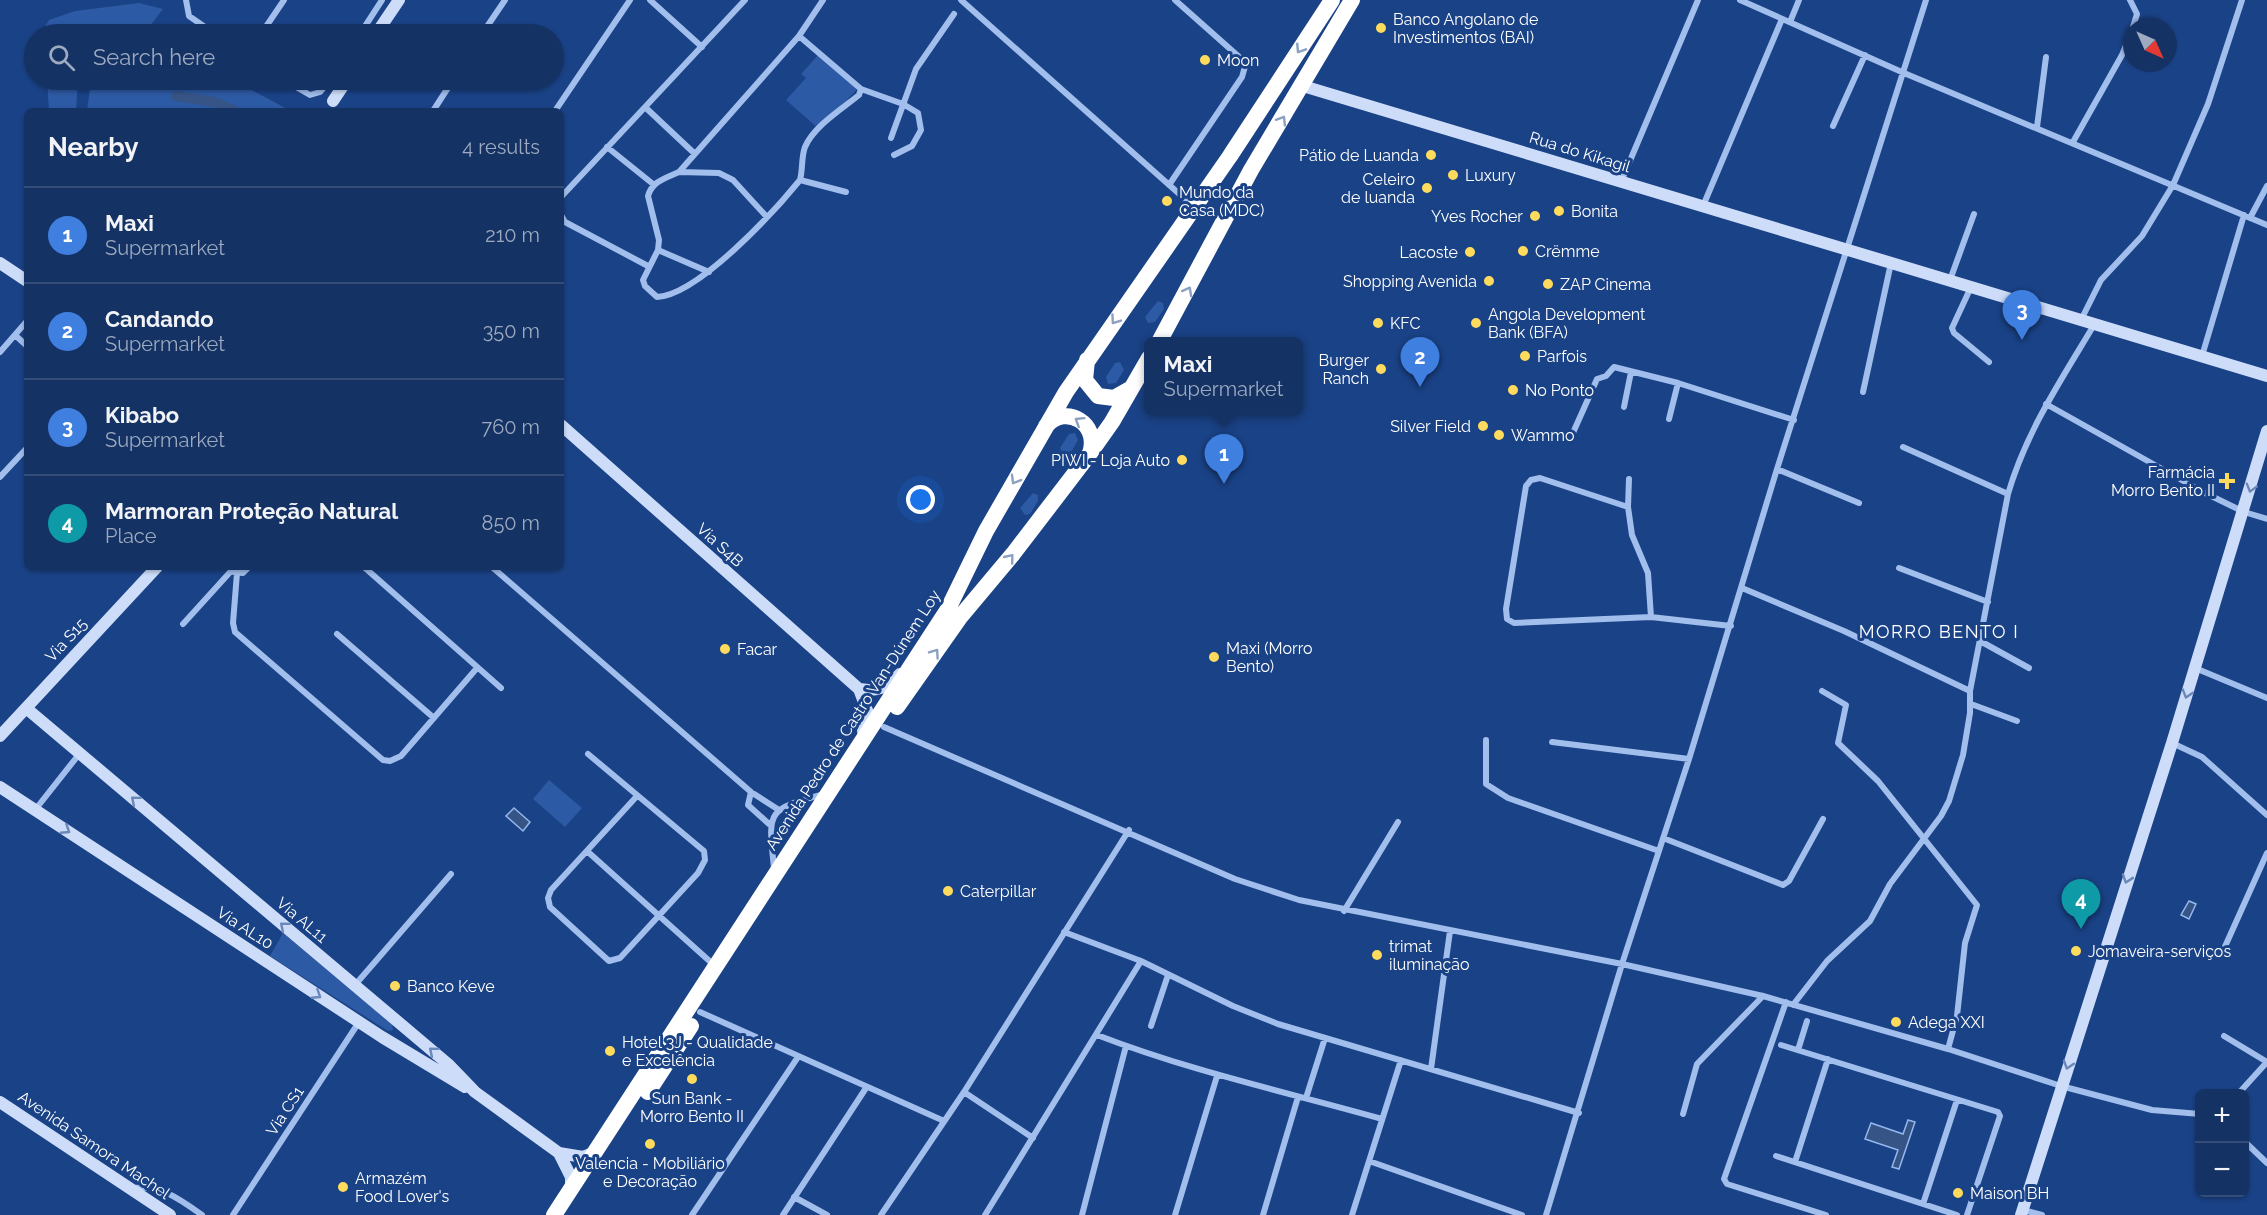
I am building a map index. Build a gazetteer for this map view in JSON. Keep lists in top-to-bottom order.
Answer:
{
  "streets": {
    "highway": ["Avenida Pedro de Castro Van-Dúnem Loy"],
    "street": [
      "Rua do Kikagil",
      "Via S4B",
      "Via S15",
      "Via AL11",
      "Via AL10",
      "Via CS1",
      "Avenida Samora Machel"
    ]
  },
  "crossings": [
    ["Via S15", "Via AL11"],
    ["Via AL11", "Via AL10"],
    ["Via AL10", "Via CS1"]
  ],
  "one_way": ["Via AL11", "Via AL10"],
  "districts": ["MORRO BENTO I"],
  "places": {
    "other": [
      "Banco Angolano de Investimentos (BAI)",
      "Moon",
      "Pátio de Luanda",
      "Luxury",
      "Celeiro de luanda",
      "Mundo da Casa (MDC)",
      "Bonita",
      "Yves Rocher",
      "Crëmme",
      "Lacoste",
      "Shopping Avenida",
      "ZAP Cinema",
      "KFC",
      "Angola Development Bank (BFA)",
      "Parfois",
      "Burger Ranch",
      "No Ponto",
      "Silver Field",
      "Wammo",
      "PIWI - Loja Auto",
      "Facar",
      "Maxi (Morro Bento)",
      "Caterpillar",
      "Jomaveira-serviços",
      "trimat iluminação",
      "Banco Keve",
      "Adega XXI",
      "Hotel 3J - Qualidade e Excelência",
      "Sun Bank - Morro Bento II",
      "Valencia - Mobiliário e Decoração",
      "Armazém Food Lover's",
      "Maison BH"
    ],
    "health": ["Farmácia Morro Bento II"]
  },
  "north": "bottom right",
  "page": {
    "search": "Search here",
    "heading": ["Nearby", "4 results"],
    "list": [
      {
        "mark": "1",
        "name": "Maxi",
        "note": "Supermarket",
        "value": "210 m"
      },
      {
        "mark": "2",
        "name": "Candando",
        "note": "Supermarket",
        "value": "350 m"
      },
      {
        "mark": "3",
        "name": "Kibabo",
        "note": "Supermarket",
        "value": "760 m"
      },
      {
        "mark": "4",
        "name": "Marmoran Proteção Natural",
        "note": "Place",
        "value": "850 m"
      }
    ],
    "pins": [
      "3",
      "2",
      "1",
      "4"
    ],
    "popup": ["Maxi", "Supermarket"],
    "map_buttons": ["+", "−"]
  }
}
